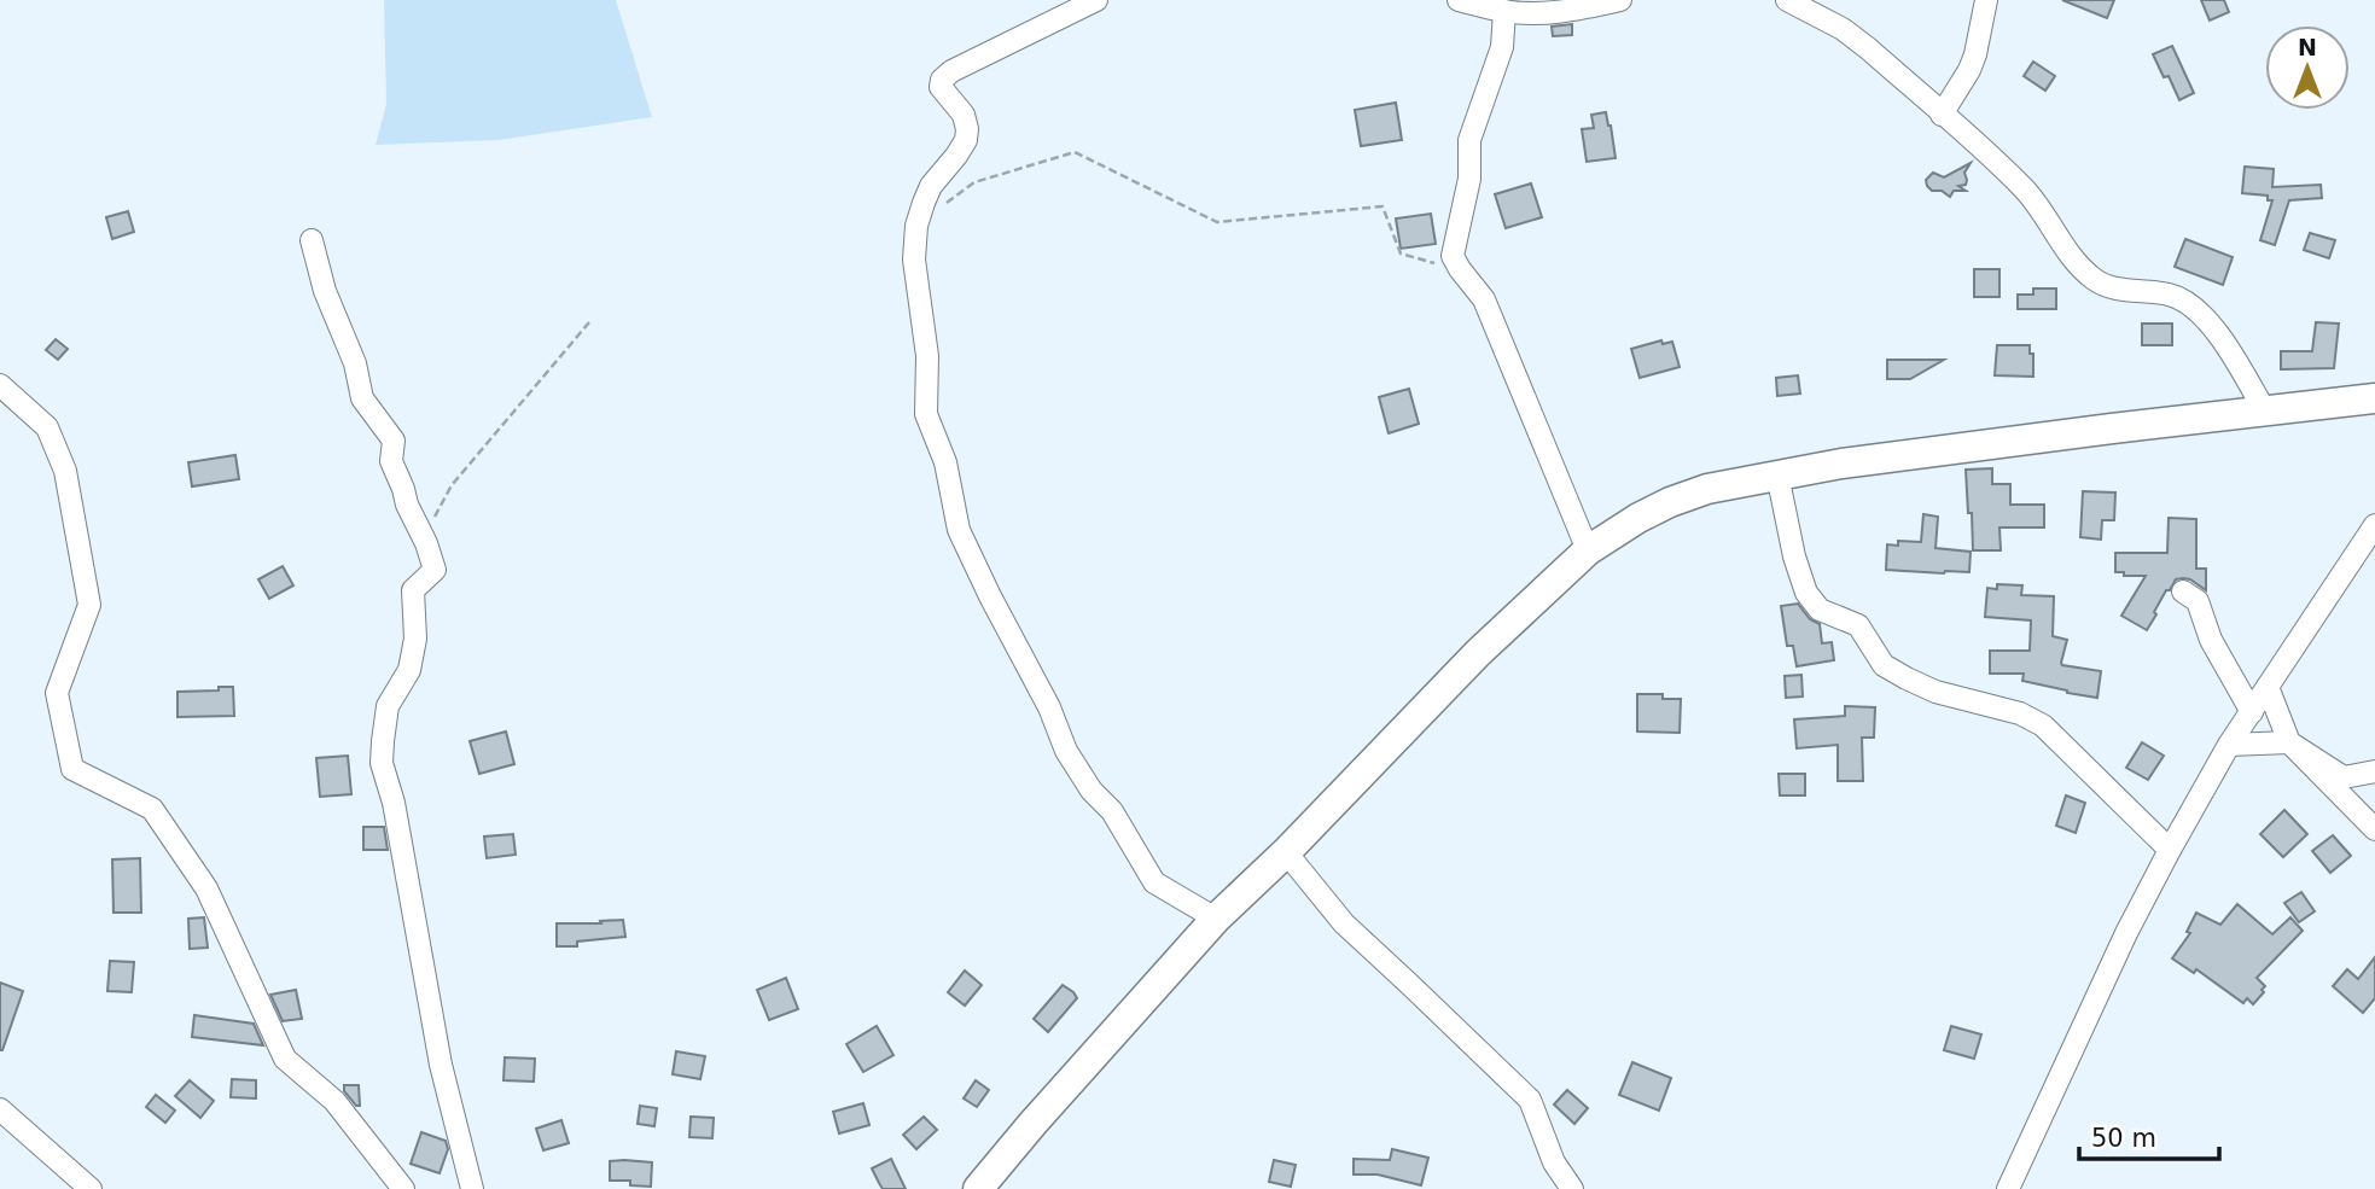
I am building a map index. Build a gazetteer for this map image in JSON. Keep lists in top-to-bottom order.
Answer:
{
  "scale_bar": "50 m",
  "north": "top"
}
